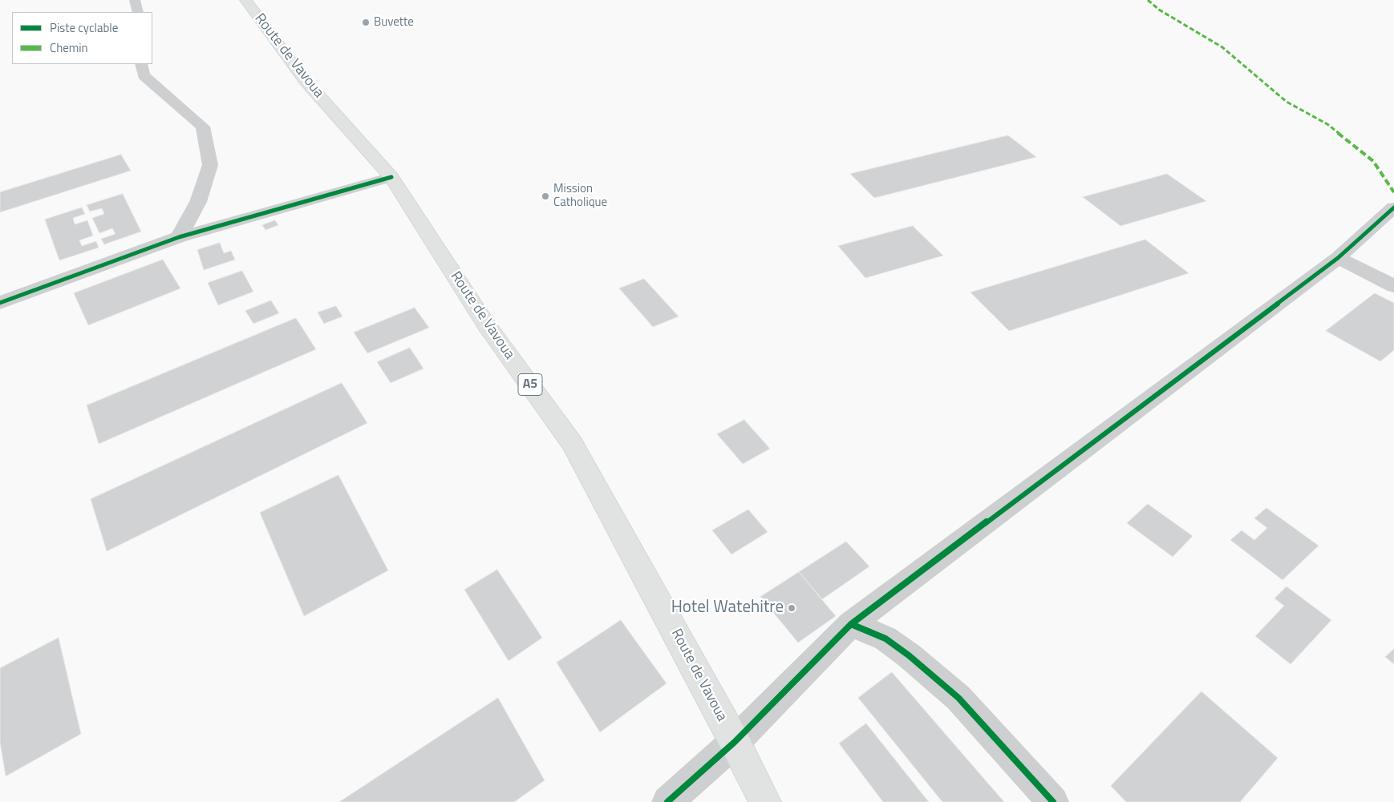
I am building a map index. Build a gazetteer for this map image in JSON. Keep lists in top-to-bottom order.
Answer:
{
  "streets": {
    "main road": ["Route de Vavoua", "A5"]
  },
  "places": ["Buvette", "Mission Catholique", "Hotel Watehitre"],
  "legend": ["Piste cyclable", "Chemin"]
}
